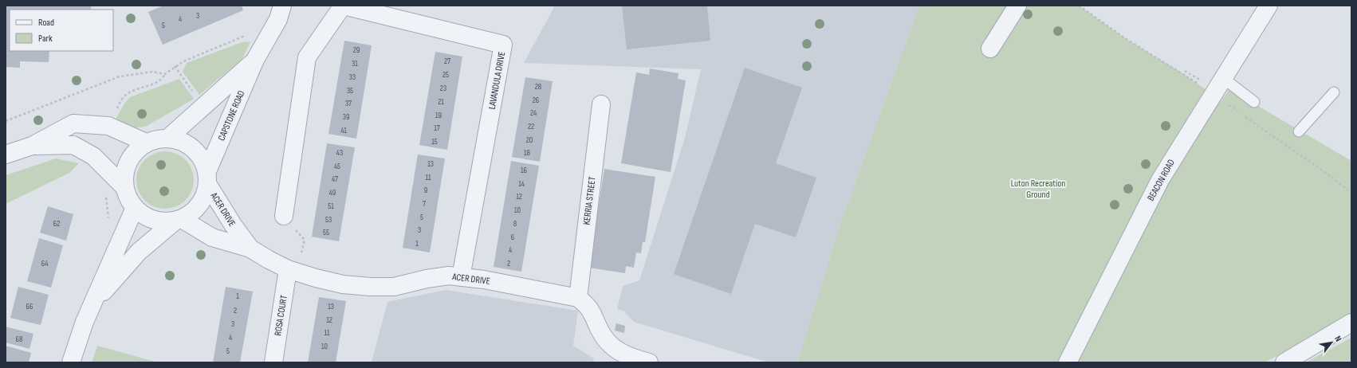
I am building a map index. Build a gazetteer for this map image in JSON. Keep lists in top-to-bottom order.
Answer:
{
  "streets": {
    "street": [
      "LAVANDULA DRIVE",
      "CAPSTONE ROAD",
      "BEACON ROAD",
      "KERRIA STREET",
      "ACER DRIVE",
      "ROSA COURT"
    ]
  },
  "crossings": [
    ["LAVANDULA DRIVE", "ACER DRIVE"],
    ["CAPSTONE ROAD", "ACER DRIVE"],
    ["KERRIA STREET", "ACER DRIVE"],
    ["ACER DRIVE", "ROSA COURT"]
  ],
  "parks": ["Luton Recreation Ground"],
  "house_numbers": [
    "3",
    "4",
    "5",
    "29",
    "27",
    "31",
    "25",
    "33",
    "28",
    "23",
    "35",
    "26",
    "21",
    "37",
    "24",
    "19",
    "39",
    "22",
    "17",
    "41",
    "20",
    "15",
    "43",
    "18",
    "13",
    "45",
    "16",
    "11",
    "47",
    "14",
    "9",
    "49",
    "12",
    "7",
    "51",
    "10",
    "5",
    "53",
    "62",
    "8",
    "3",
    "55",
    "6",
    "1",
    "4",
    "64",
    "2",
    "1",
    "66",
    "13",
    "2",
    "12",
    "3",
    "11",
    "4",
    "68",
    "10",
    "5"
  ],
  "legend": ["Road", "Park"],
  "north": "top right"
}
